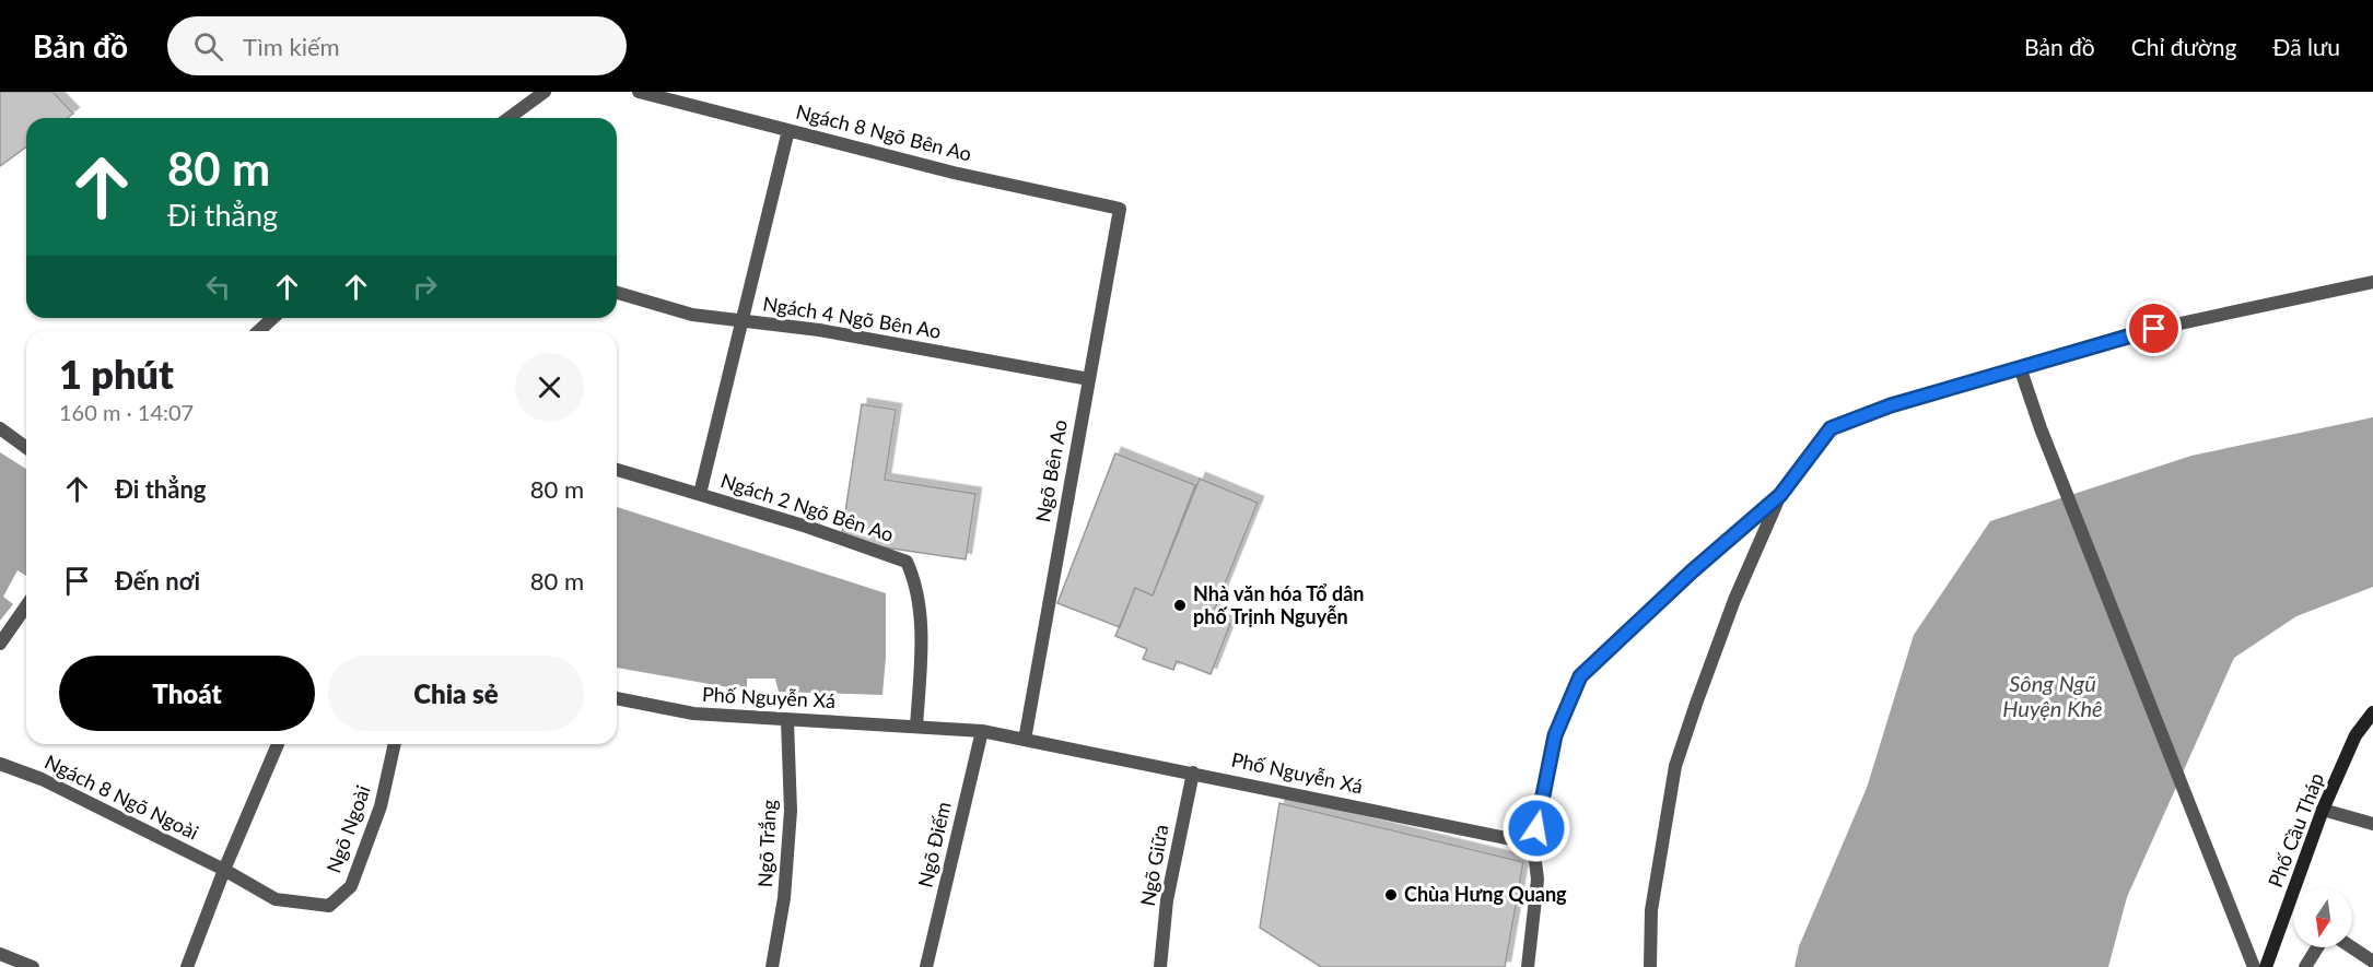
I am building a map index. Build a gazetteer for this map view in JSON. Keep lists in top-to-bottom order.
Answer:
{
  "streets": {
    "main road": ["Phố Cầu Tháp"],
    "street": [
      "Ngách 8 Ngõ Bên Ao",
      "Ngách 4 Ngõ Bên Ao",
      "Ngõ Bên Ao",
      "Ngách 2 Ngõ Bên Ao",
      "Phố Nguyễn Xá",
      "Ngách 8 Ngõ Ngoài",
      "Ngõ Ngoài",
      "Ngõ Trắng",
      "Ngõ Điếm",
      "Ngõ Giữa"
    ]
  },
  "crossings": [
    ["Ngách 8 Ngõ Bên Ao", "Ngõ Bên Ao"],
    ["Ngách 4 Ngõ Bên Ao", "Ngõ Bên Ao"],
    ["Ngõ Bên Ao", "Phố Nguyễn Xá"],
    ["Ngách 2 Ngõ Bên Ao", "Phố Nguyễn Xá"],
    ["Phố Nguyễn Xá", "Ngõ Trắng"],
    ["Phố Nguyễn Xá", "Ngõ Điếm"],
    ["Phố Nguyễn Xá", "Ngõ Giữa"],
    ["Ngách 8 Ngõ Ngoài", "Ngõ Ngoài"]
  ],
  "water": ["Sông Ngũ Huyện Khê"],
  "places": ["Nhà văn hóa Tổ dân phố Trịnh Nguyễn", "Chùa Hưng Quang"],
  "north": "bottom",
  "page": {
    "header": "Bản đồ",
    "search": "Tìm kiếm",
    "nav": ["Bản đồ", "Chỉ đường", "Đã lưu"],
    "turn": ["80 m", "Đi thẳng"],
    "heading": ["1 phút", "160 m · 14:07"],
    "list": [
      {
        "name": "Đi thẳng",
        "value": "80 m"
      },
      {
        "name": "Đến nơi",
        "value": "80 m"
      }
    ],
    "buttons": ["Thoát", "Chia sẻ"]
  }
}
